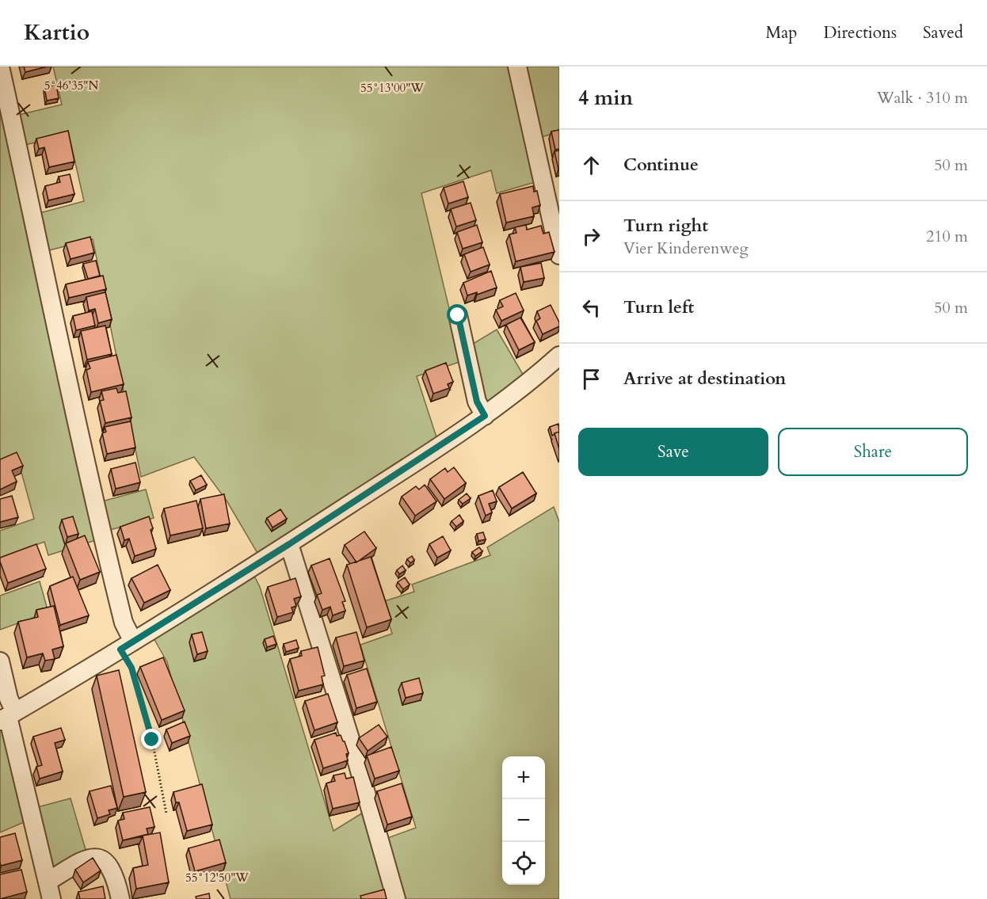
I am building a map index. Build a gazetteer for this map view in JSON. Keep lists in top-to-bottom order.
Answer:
{
  "page": {
    "header": "Kartio",
    "nav": ["Map", "Directions", "Saved"],
    "heading": ["4 min", "Walk · 310 m"],
    "list": [
      ["Continue", "50 m"],
      ["Turn right", "Vier Kinderenweg", "210 m"],
      ["Turn left", "50 m"],
      "Arrive at destination"
    ],
    "buttons": ["Save", "Share"],
    "map_buttons": ["+", "−"]
  },
  "coordinates": ["5°46'35\"N", "55°13'00\"W", "55°12'50\"W"]
}
